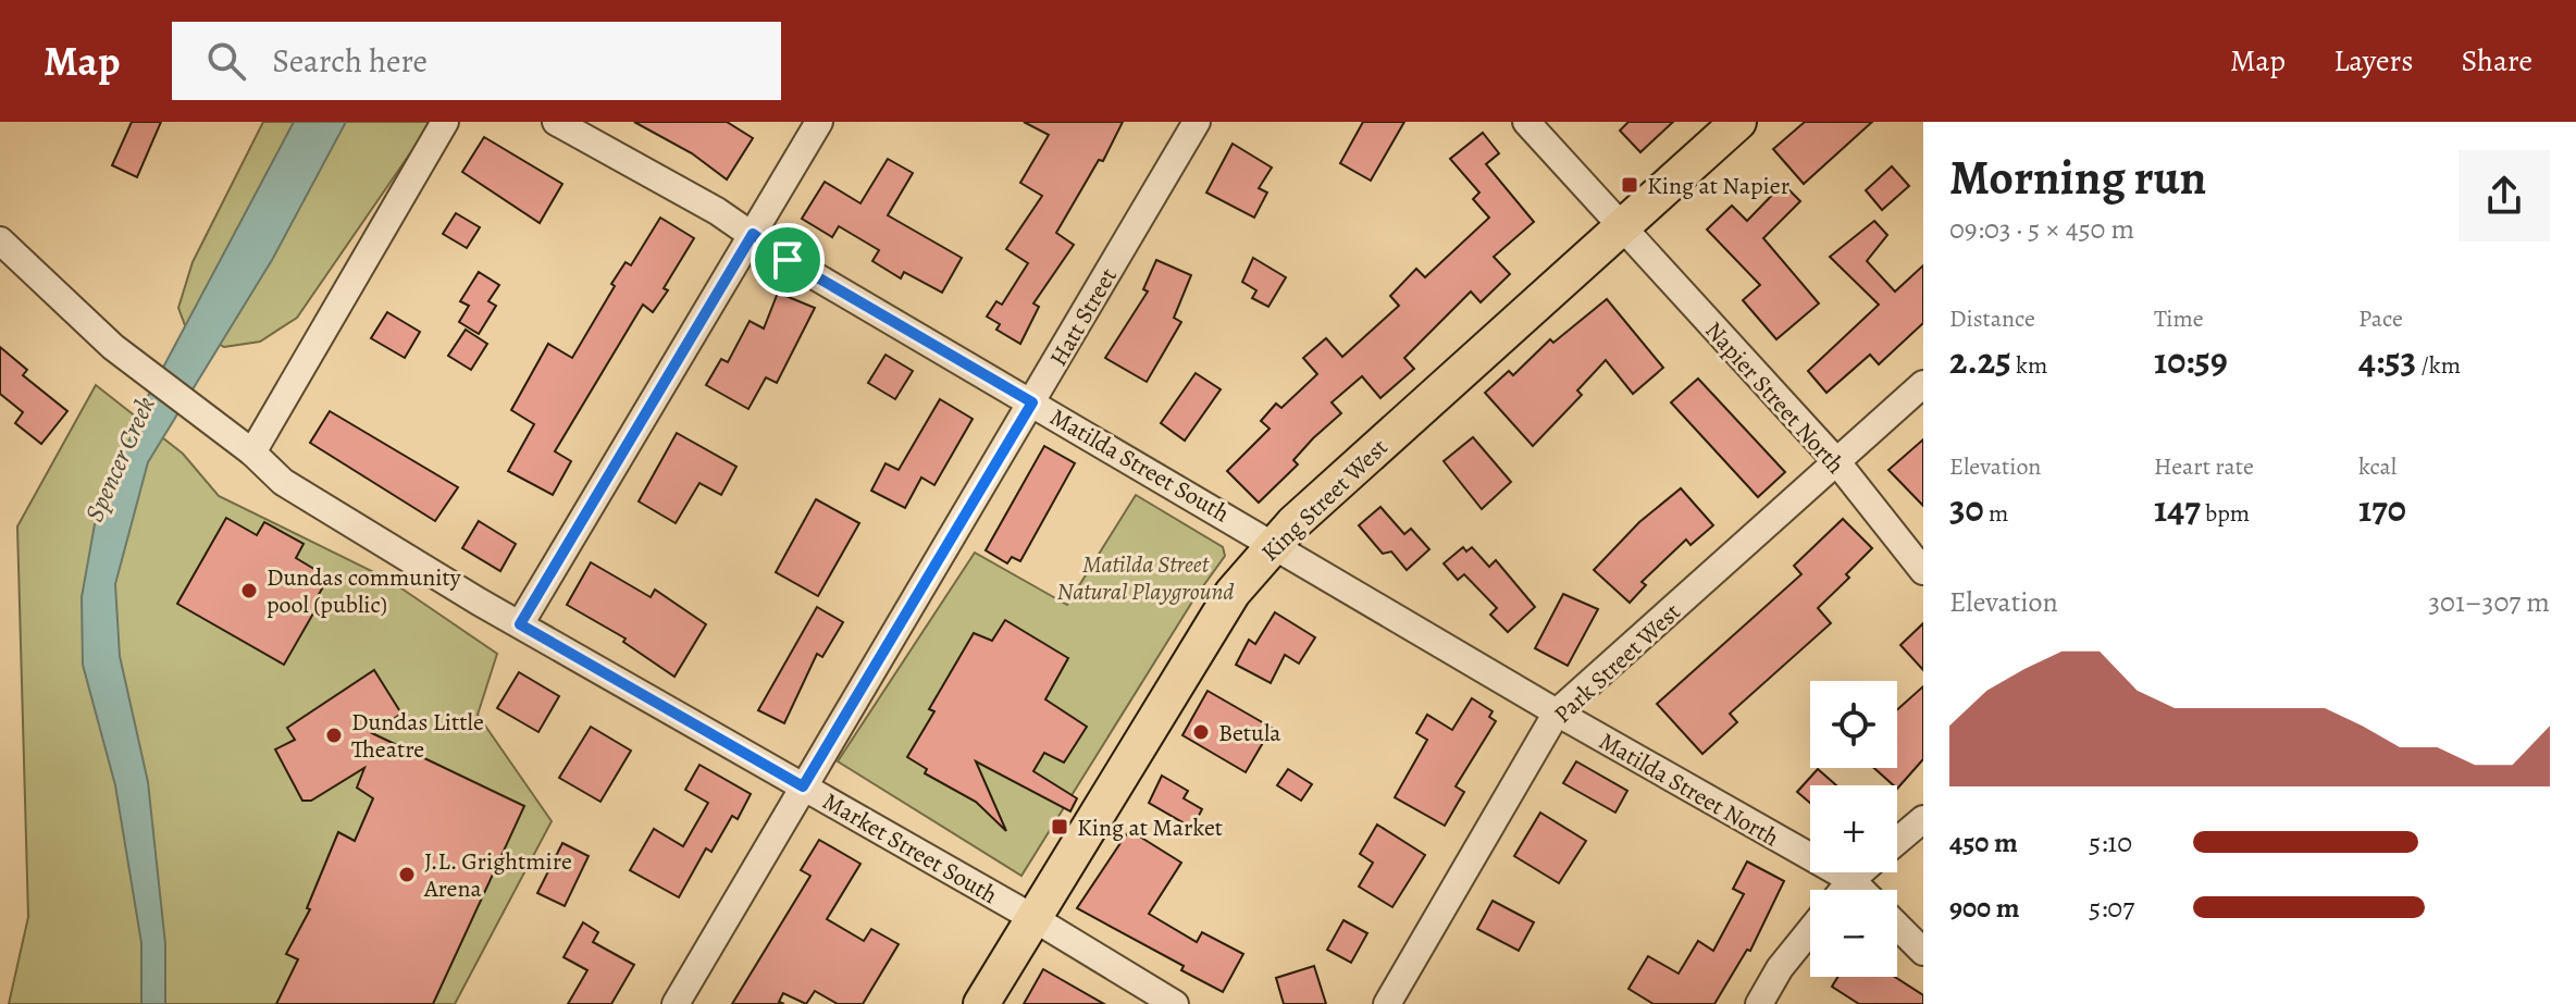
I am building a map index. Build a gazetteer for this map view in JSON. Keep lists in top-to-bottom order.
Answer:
{
  "streets": {
    "main road": ["King Street West"],
    "street": [
      "Hatt Street",
      "Napier Street North",
      "Matilda Street South",
      "Park Street West",
      "Matilda Street North",
      "Market Street South"
    ]
  },
  "crossings": [
    ["Hatt Street", "Matilda Street South"],
    ["Hatt Street", "Market Street South"],
    ["Napier Street North", "King Street West"],
    ["Napier Street North", "Park Street West"],
    ["Matilda Street South", "King Street West"],
    ["Matilda Street South", "Matilda Street North"],
    ["King Street West", "Matilda Street North"],
    ["King Street West", "Market Street South"],
    ["Park Street West", "Matilda Street North"]
  ],
  "water": ["Spencer Creek"],
  "parks": ["Matilda Street Natural Playground"],
  "places": {
    "transit": ["King at Napier", "King at Market"],
    "other": [
      "Dundas community pool (public)",
      "Betula",
      "Dundas Little Theatre",
      "J.L. Grightmire Arena"
    ]
  },
  "page": {
    "header": "Map",
    "search": "Search here",
    "nav": ["Map", "Layers", "Share"],
    "heading": ["Morning run", "09:03 · 5 × 450 m"],
    "stats": [
      ["Distance", "2.25 km"],
      ["Time", "10:59"],
      ["Pace", "4:53 /km"],
      ["Elevation", "30 m"],
      ["Heart rate", "147 bpm"],
      ["kcal", "170"]
    ],
    "chart": ["Elevation", "301–307 m"],
    "map_buttons": ["+", "−"],
    "list": [
      {
        "name": "450 m",
        "note": "5:10"
      },
      {
        "name": "900 m",
        "note": "5:07"
      }
    ]
  }
}
